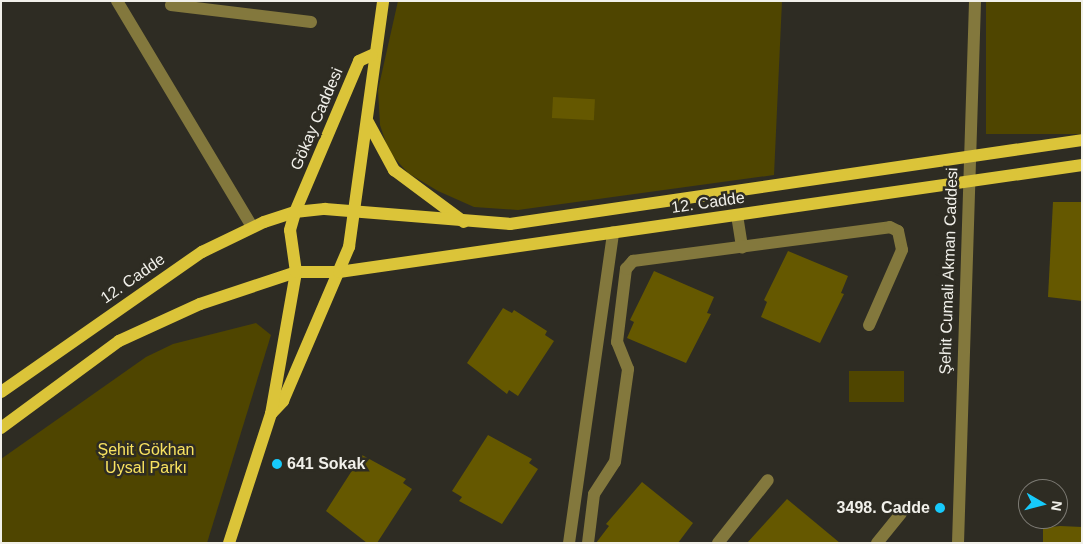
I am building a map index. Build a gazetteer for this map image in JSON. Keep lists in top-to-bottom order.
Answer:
{
  "streets": {
    "main road": ["Gökay Caddesi", "12. Cadde"],
    "street": ["Şehit Cumali Akman Caddesi"]
  },
  "crossings": [
    ["Gökay Caddesi", "12. Cadde"],
    ["12. Cadde", "Şehit Cumali Akman Caddesi"]
  ],
  "parks": ["Şehit Gökhan Uysal Parkı"],
  "places": ["641 Sokak", "3498. Cadde"],
  "north": "right"
}
